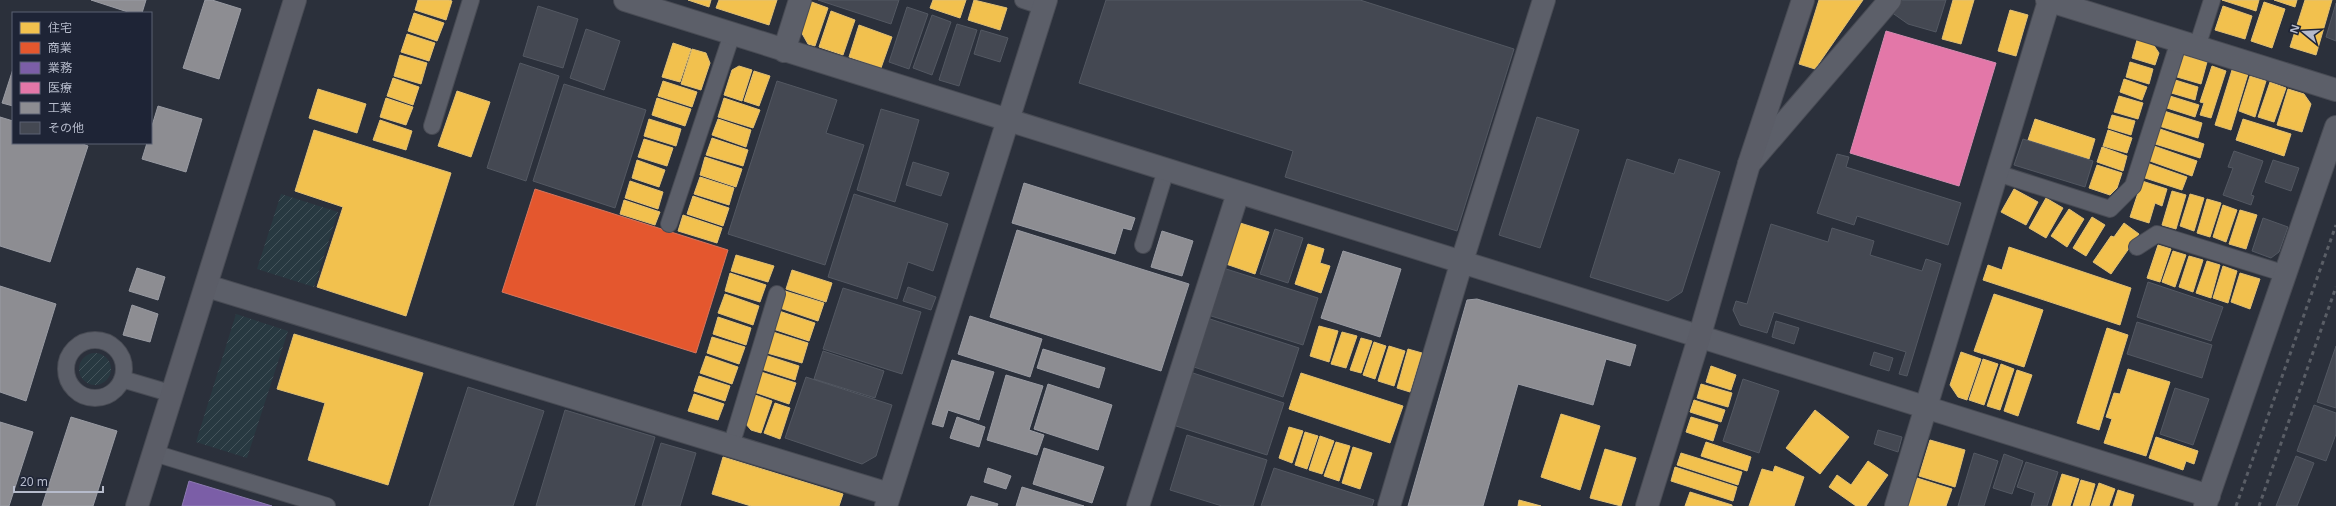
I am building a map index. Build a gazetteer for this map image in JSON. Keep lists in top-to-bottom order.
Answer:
{
  "legend": [
    "住宅",
    "商業",
    "業務",
    "医療",
    "工業",
    "その他"
  ],
  "scale_bar": "20 m",
  "north": "left"
}
